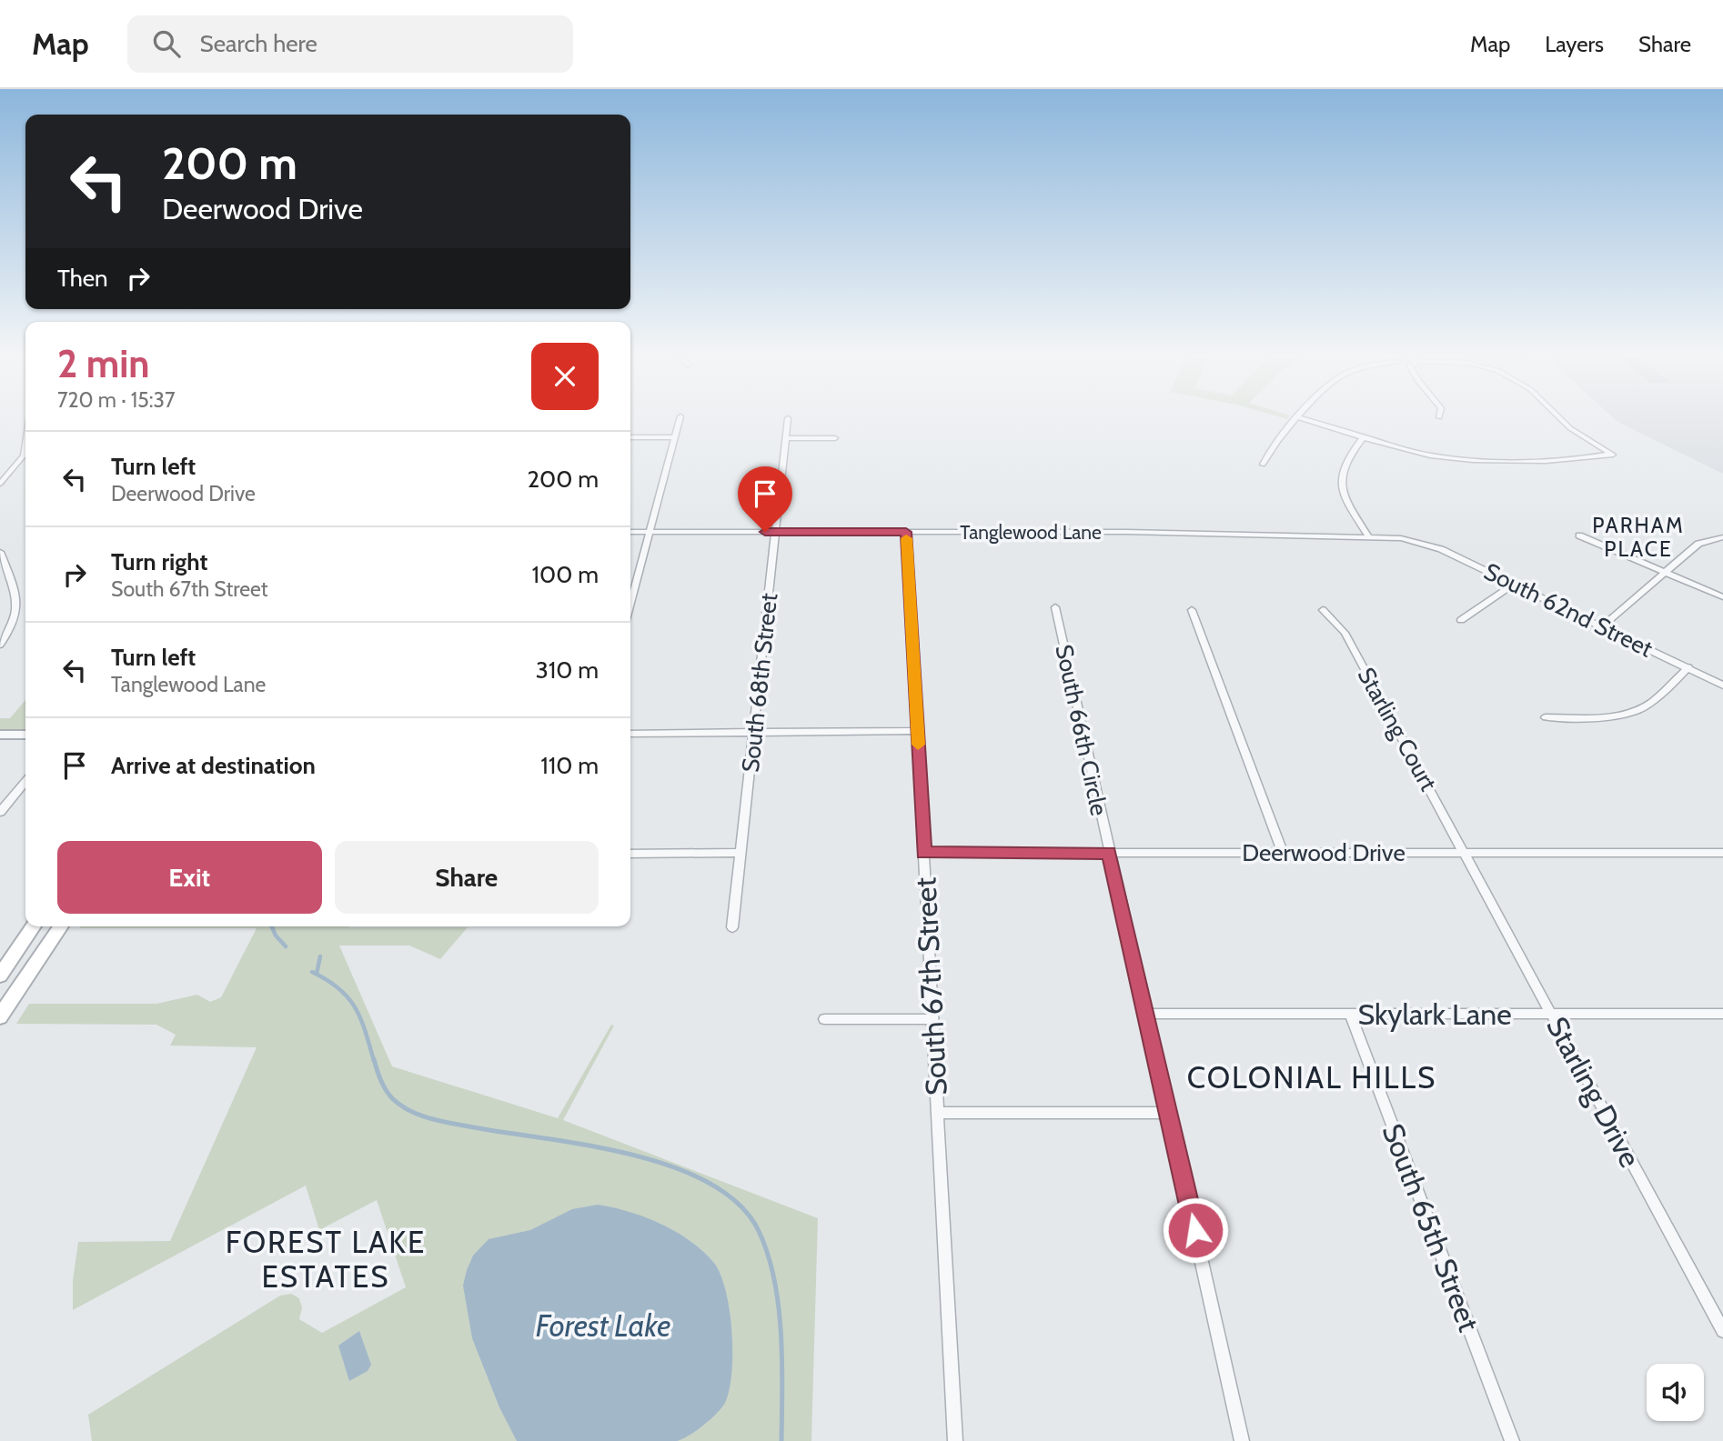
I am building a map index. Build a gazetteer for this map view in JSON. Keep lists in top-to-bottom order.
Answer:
{
  "streets": {
    "street": [
      "Tanglewood Lane",
      "South 62nd Street",
      "South 68th Street",
      "Starling Court",
      "South 66th Circle",
      "Deerwood Drive",
      "South 67th Street",
      "Skylark Lane",
      "Starling Drive",
      "South 65th Street"
    ]
  },
  "crossings": [
    ["Tanglewood Lane", "South 62nd Street"],
    ["Tanglewood Lane", "South 68th Street"],
    ["Tanglewood Lane", "South 67th Street"],
    ["Starling Court", "Deerwood Drive"],
    ["Starling Court", "Starling Drive"],
    ["South 66th Circle", "Deerwood Drive"],
    ["South 66th Circle", "Skylark Lane"],
    ["Deerwood Drive", "South 67th Street"],
    ["Deerwood Drive", "Starling Drive"],
    ["Skylark Lane", "Starling Drive"],
    ["Skylark Lane", "South 65th Street"]
  ],
  "districts": ["PARHAM PLACE", "COLONIAL HILLS", "FOREST LAKE ESTATES"],
  "water": ["Forest Lake"],
  "page": {
    "header": "Map",
    "search": "Search here",
    "nav": ["Map", "Layers", "Share"],
    "turn": ["200 m", "Deerwood Drive"],
    "then": "Then",
    "heading": ["2 min", "720 m · 15:37"],
    "list": [
      {
        "name": "Turn left",
        "note": "Deerwood Drive",
        "value": "200 m"
      },
      {
        "name": "Turn right",
        "note": "South 67th Street",
        "value": "100 m"
      },
      {
        "name": "Turn left",
        "note": "Tanglewood Lane",
        "value": "310 m"
      },
      {
        "name": "Arrive at destination",
        "value": "110 m"
      }
    ],
    "buttons": ["Exit", "Share"]
  }
}
